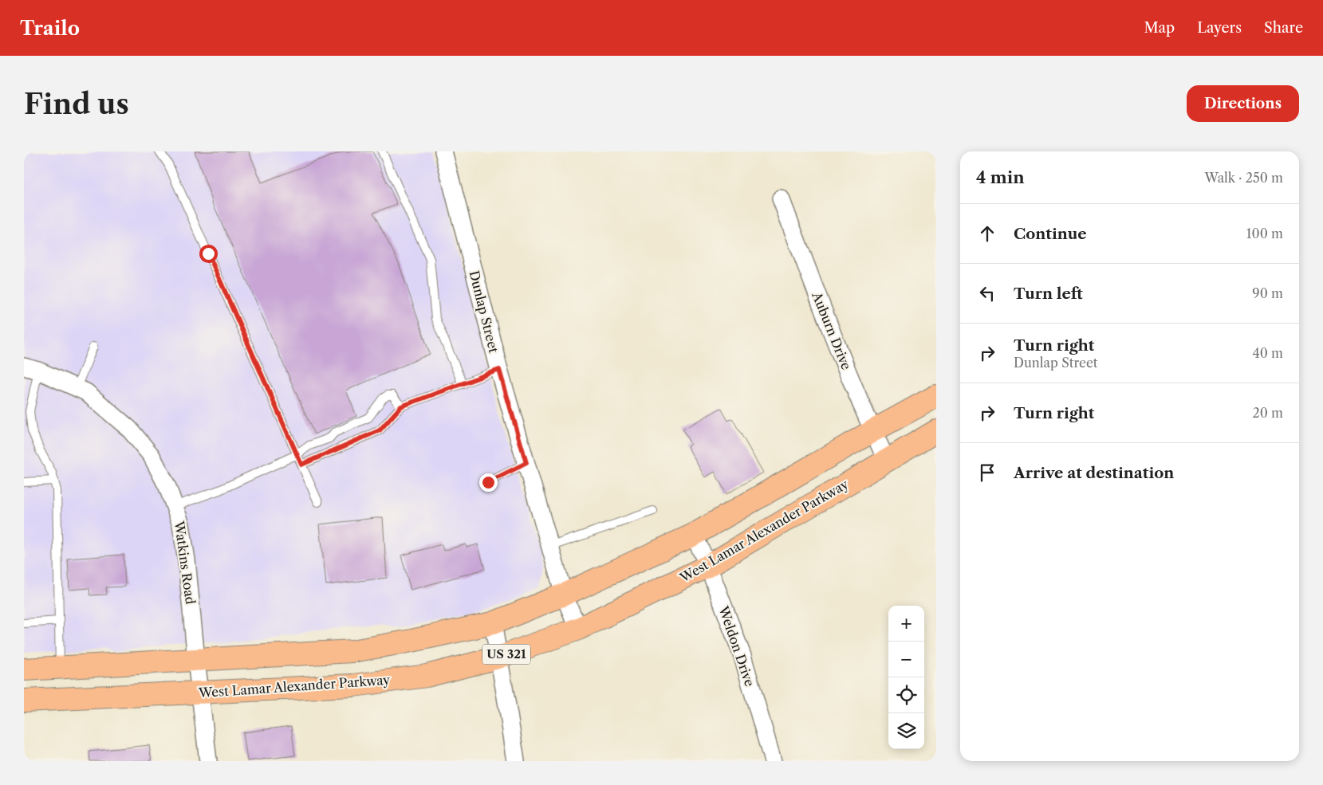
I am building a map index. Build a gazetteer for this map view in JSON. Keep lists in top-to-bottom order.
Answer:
{
  "streets": {
    "highway": ["West Lamar Alexander Parkway", "US 321"],
    "street": [
      "Dunlap Street",
      "Auburn Drive",
      "Watkins Road",
      "Weldon Drive"
    ]
  },
  "crossings": [
    ["Dunlap Street", "West Lamar Alexander Parkway"],
    ["Dunlap Street", "US 321"],
    ["Auburn Drive", "West Lamar Alexander Parkway"],
    ["Auburn Drive", "US 321"],
    ["West Lamar Alexander Parkway", "Watkins Road"],
    ["West Lamar Alexander Parkway", "Weldon Drive"],
    ["Watkins Road", "US 321"],
    ["Weldon Drive", "US 321"]
  ],
  "page": {
    "header": "Trailo",
    "nav": ["Map", "Layers", "Share"],
    "buttons": "Directions",
    "title": "Find us",
    "heading": ["4 min", "Walk · 250 m"],
    "list": [
      ["Continue", "100 m"],
      ["Turn left", "90 m"],
      ["Turn right", "Dunlap Street", "40 m"],
      ["Turn right", "20 m"],
      "Arrive at destination"
    ],
    "map_buttons": ["+", "−"]
  }
}
